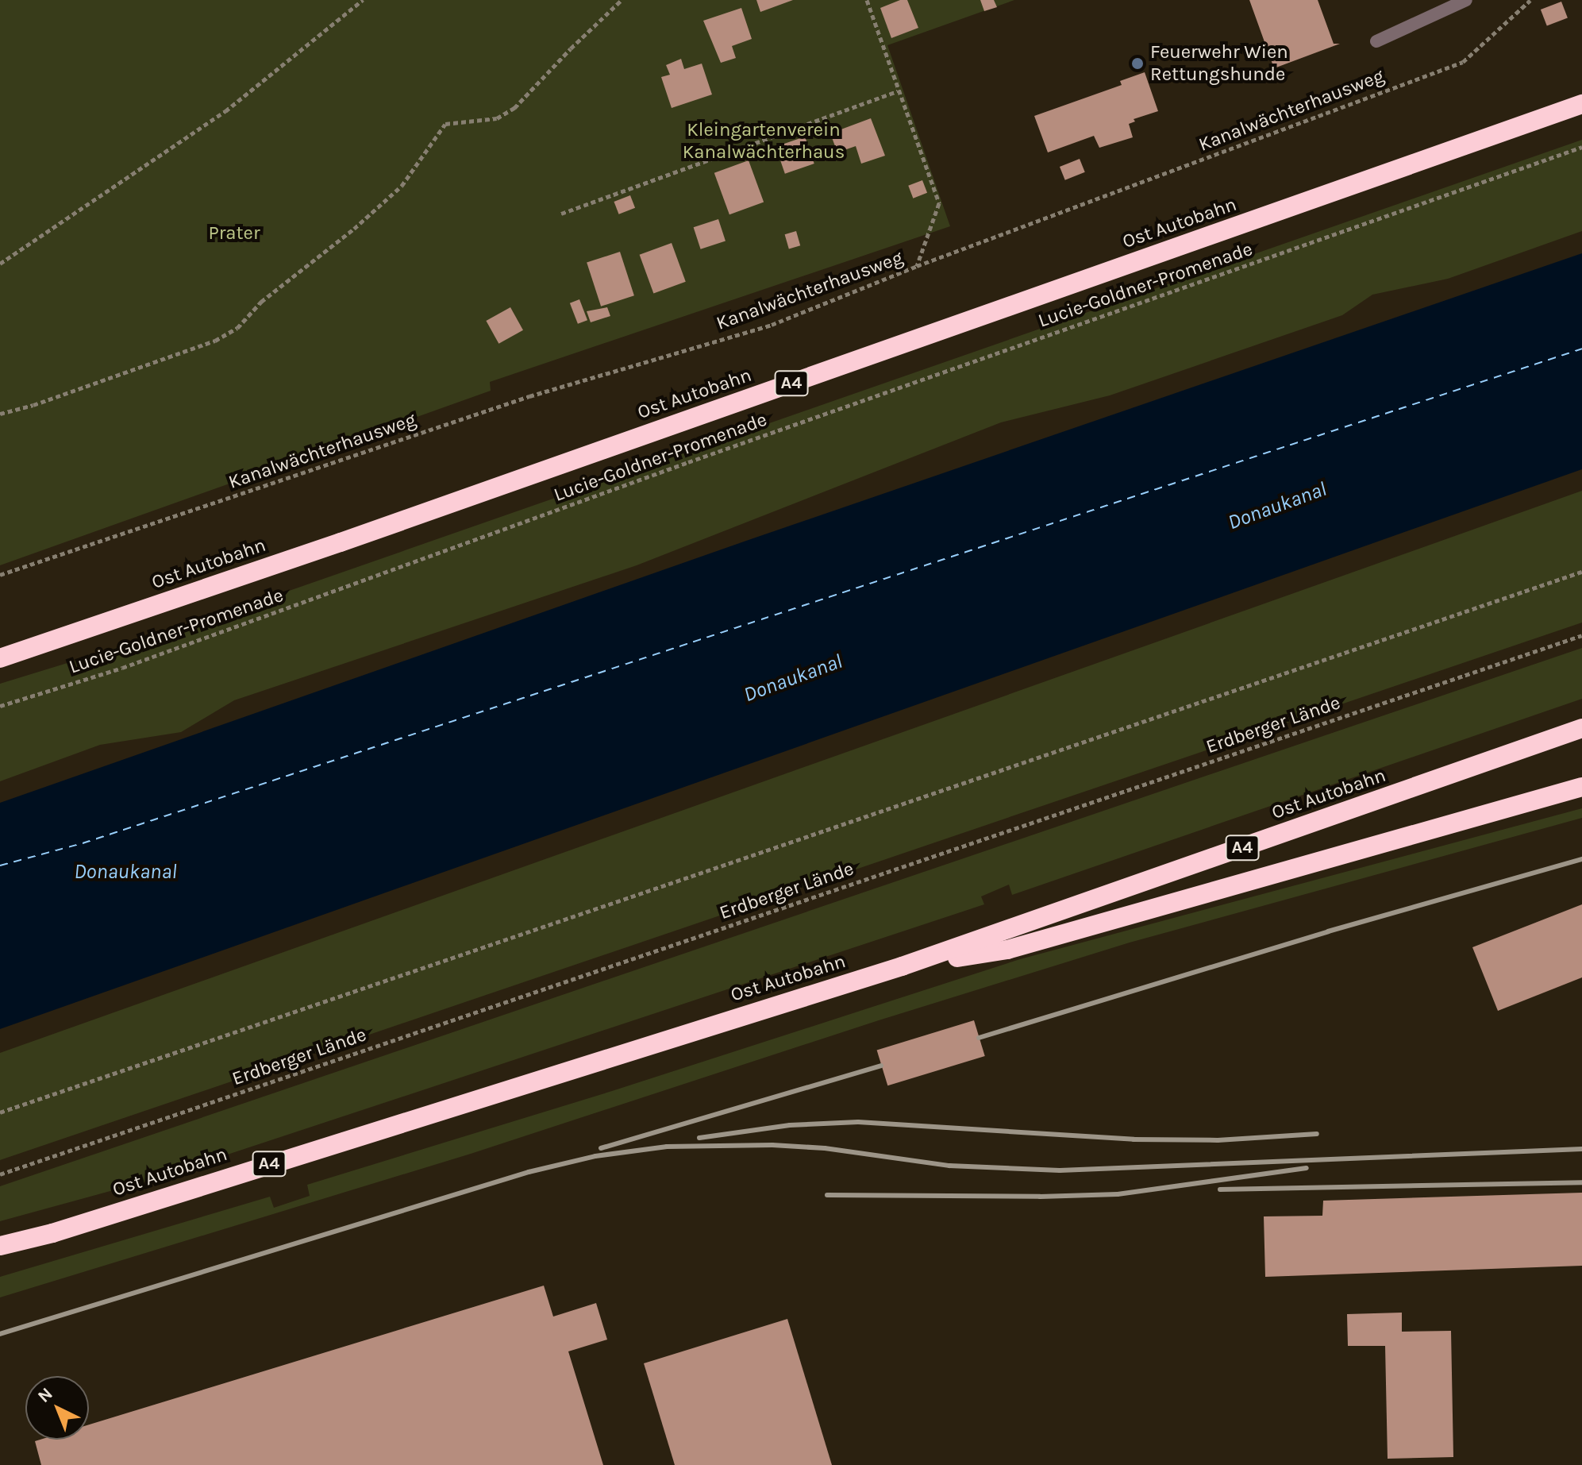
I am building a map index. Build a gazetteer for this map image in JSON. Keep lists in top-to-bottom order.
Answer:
{
  "streets": {
    "highway": ["Ost Autobahn", "A4"],
    "path": ["Kanalwächterhausweg", "Lucie-Goldner-Promenade", "Erdberger Lände"]
  },
  "water": ["Donaukanal"],
  "parks": ["Kleingartenverein Kanalwächterhaus", "Prater"],
  "places": ["Feuerwehr Wien Rettungshunde"],
  "north": "top left"
}
